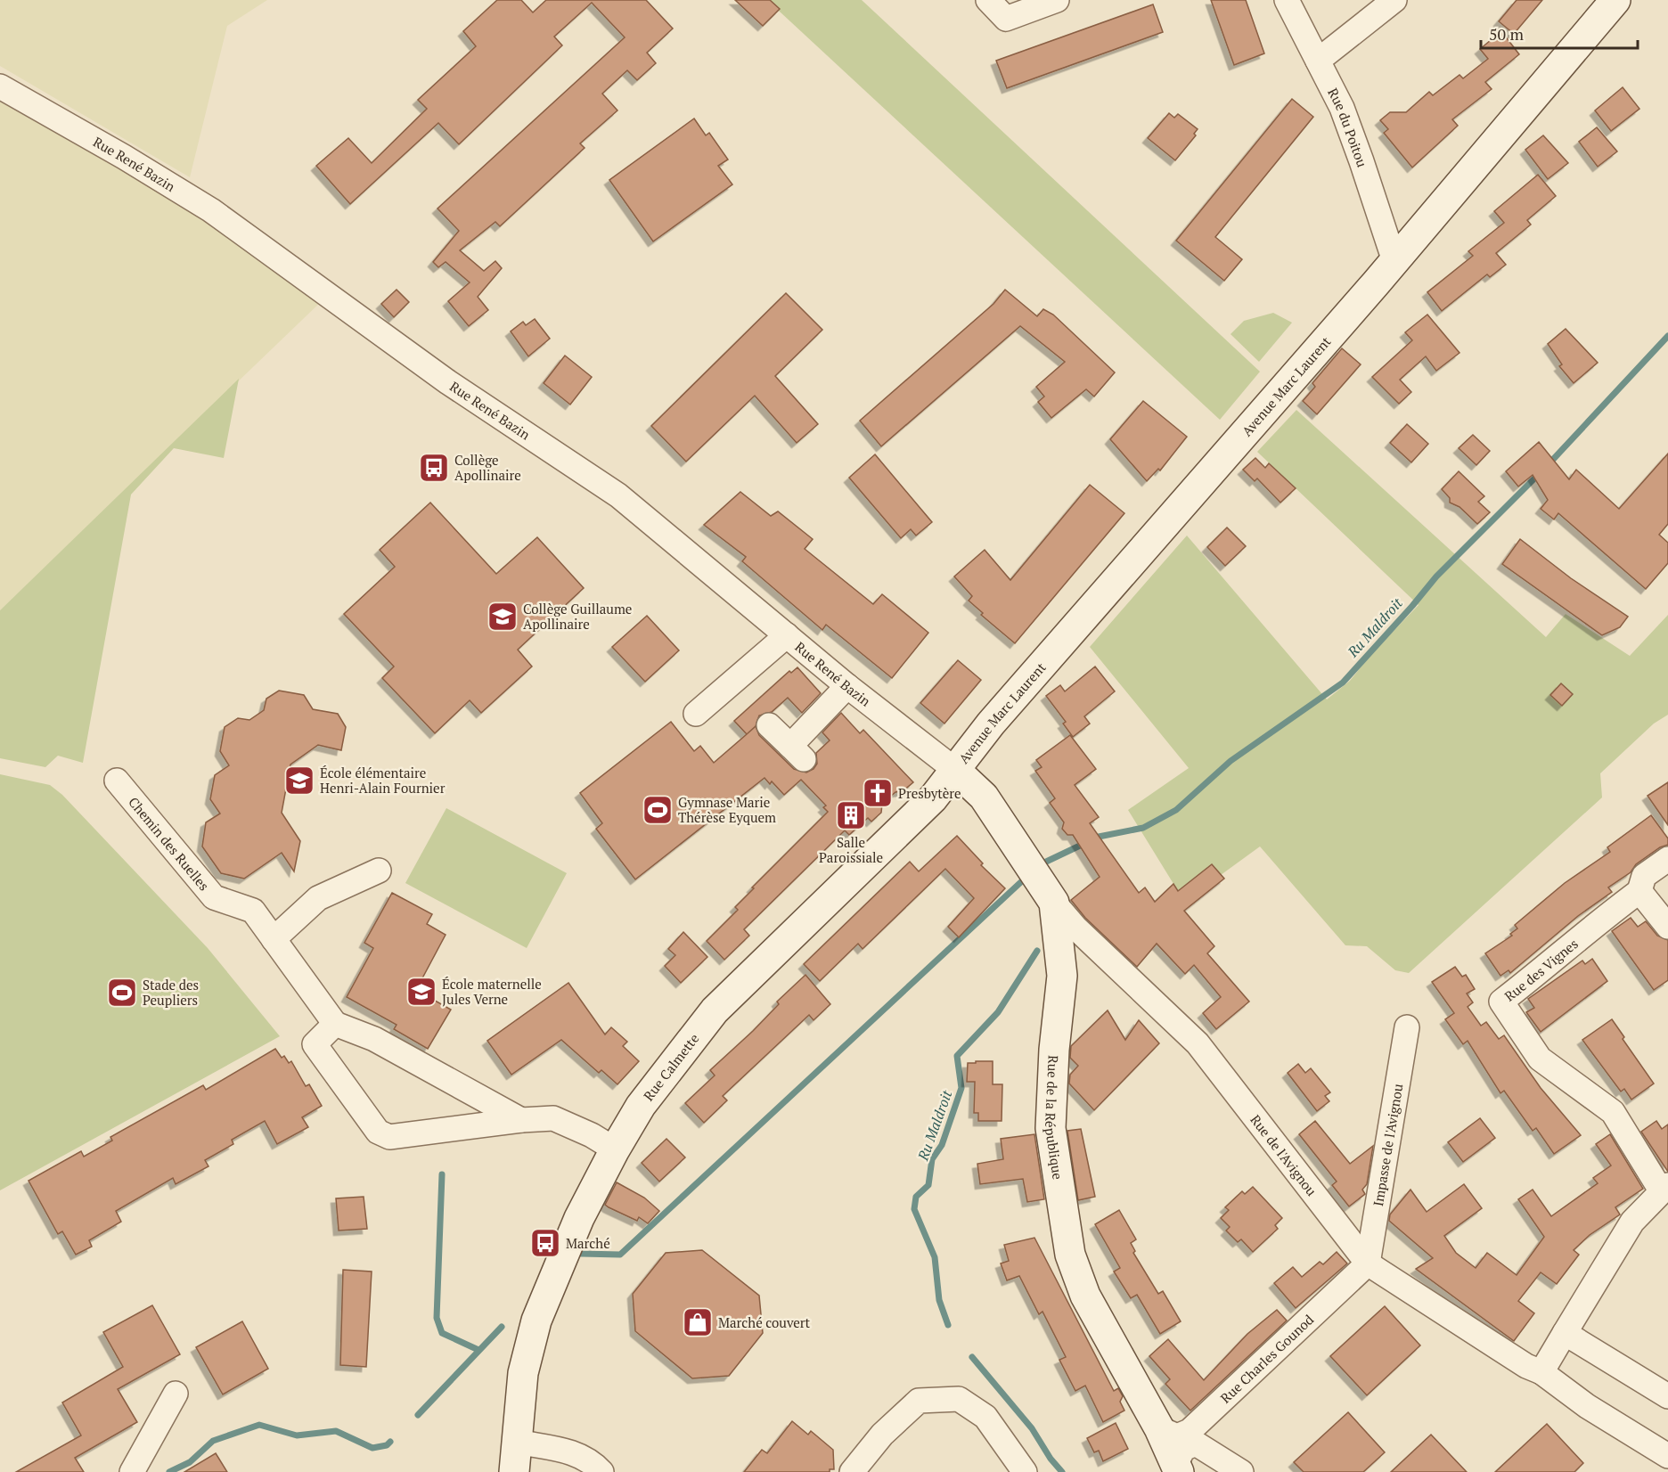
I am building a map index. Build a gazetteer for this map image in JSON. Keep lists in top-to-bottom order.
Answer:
{
  "streets": {
    "street": [
      "Rue du Poitou",
      "Rue René Bazin",
      "Avenue Marc Laurent",
      "Chemin des Ruelles",
      "Rue des Vignes",
      "Rue Calmette",
      "Rue de la République",
      "Impasse de l'Avignou",
      "Rue de l'Avignou",
      "Rue Charles Gounod"
    ]
  },
  "crossings": [
    ["Rue du Poitou", "Avenue Marc Laurent"],
    ["Rue René Bazin", "Avenue Marc Laurent"],
    ["Rue René Bazin", "Rue Calmette"],
    ["Rue René Bazin", "Rue de la République"],
    ["Avenue Marc Laurent", "Rue Calmette"],
    ["Avenue Marc Laurent", "Rue de la République"],
    ["Rue Calmette", "Rue de la République"],
    ["Rue de la République", "Rue de l'Avignou"],
    ["Rue de la République", "Rue Charles Gounod"],
    ["Impasse de l'Avignou", "Rue de l'Avignou"],
    ["Impasse de l'Avignou", "Rue Charles Gounod"],
    ["Rue de l'Avignou", "Rue Charles Gounod"]
  ],
  "water": ["Ru Maldroit"],
  "places": {
    "bus stop": ["Collège Apollinaire", "Marché"],
    "school or university": ["Collège Guillaume Apollinaire", "École élémentaire Henri-Alain Fournier", "École maternelle Jules Verne"],
    "church": ["Presbytère"],
    "sports": ["Gymnase Marie Thérèse Eyquem", "Stade des Peupliers"],
    "building": ["Salle Paroissiale"],
    "shop": ["Marché couvert"]
  },
  "scale_bar": "50 m"
}
